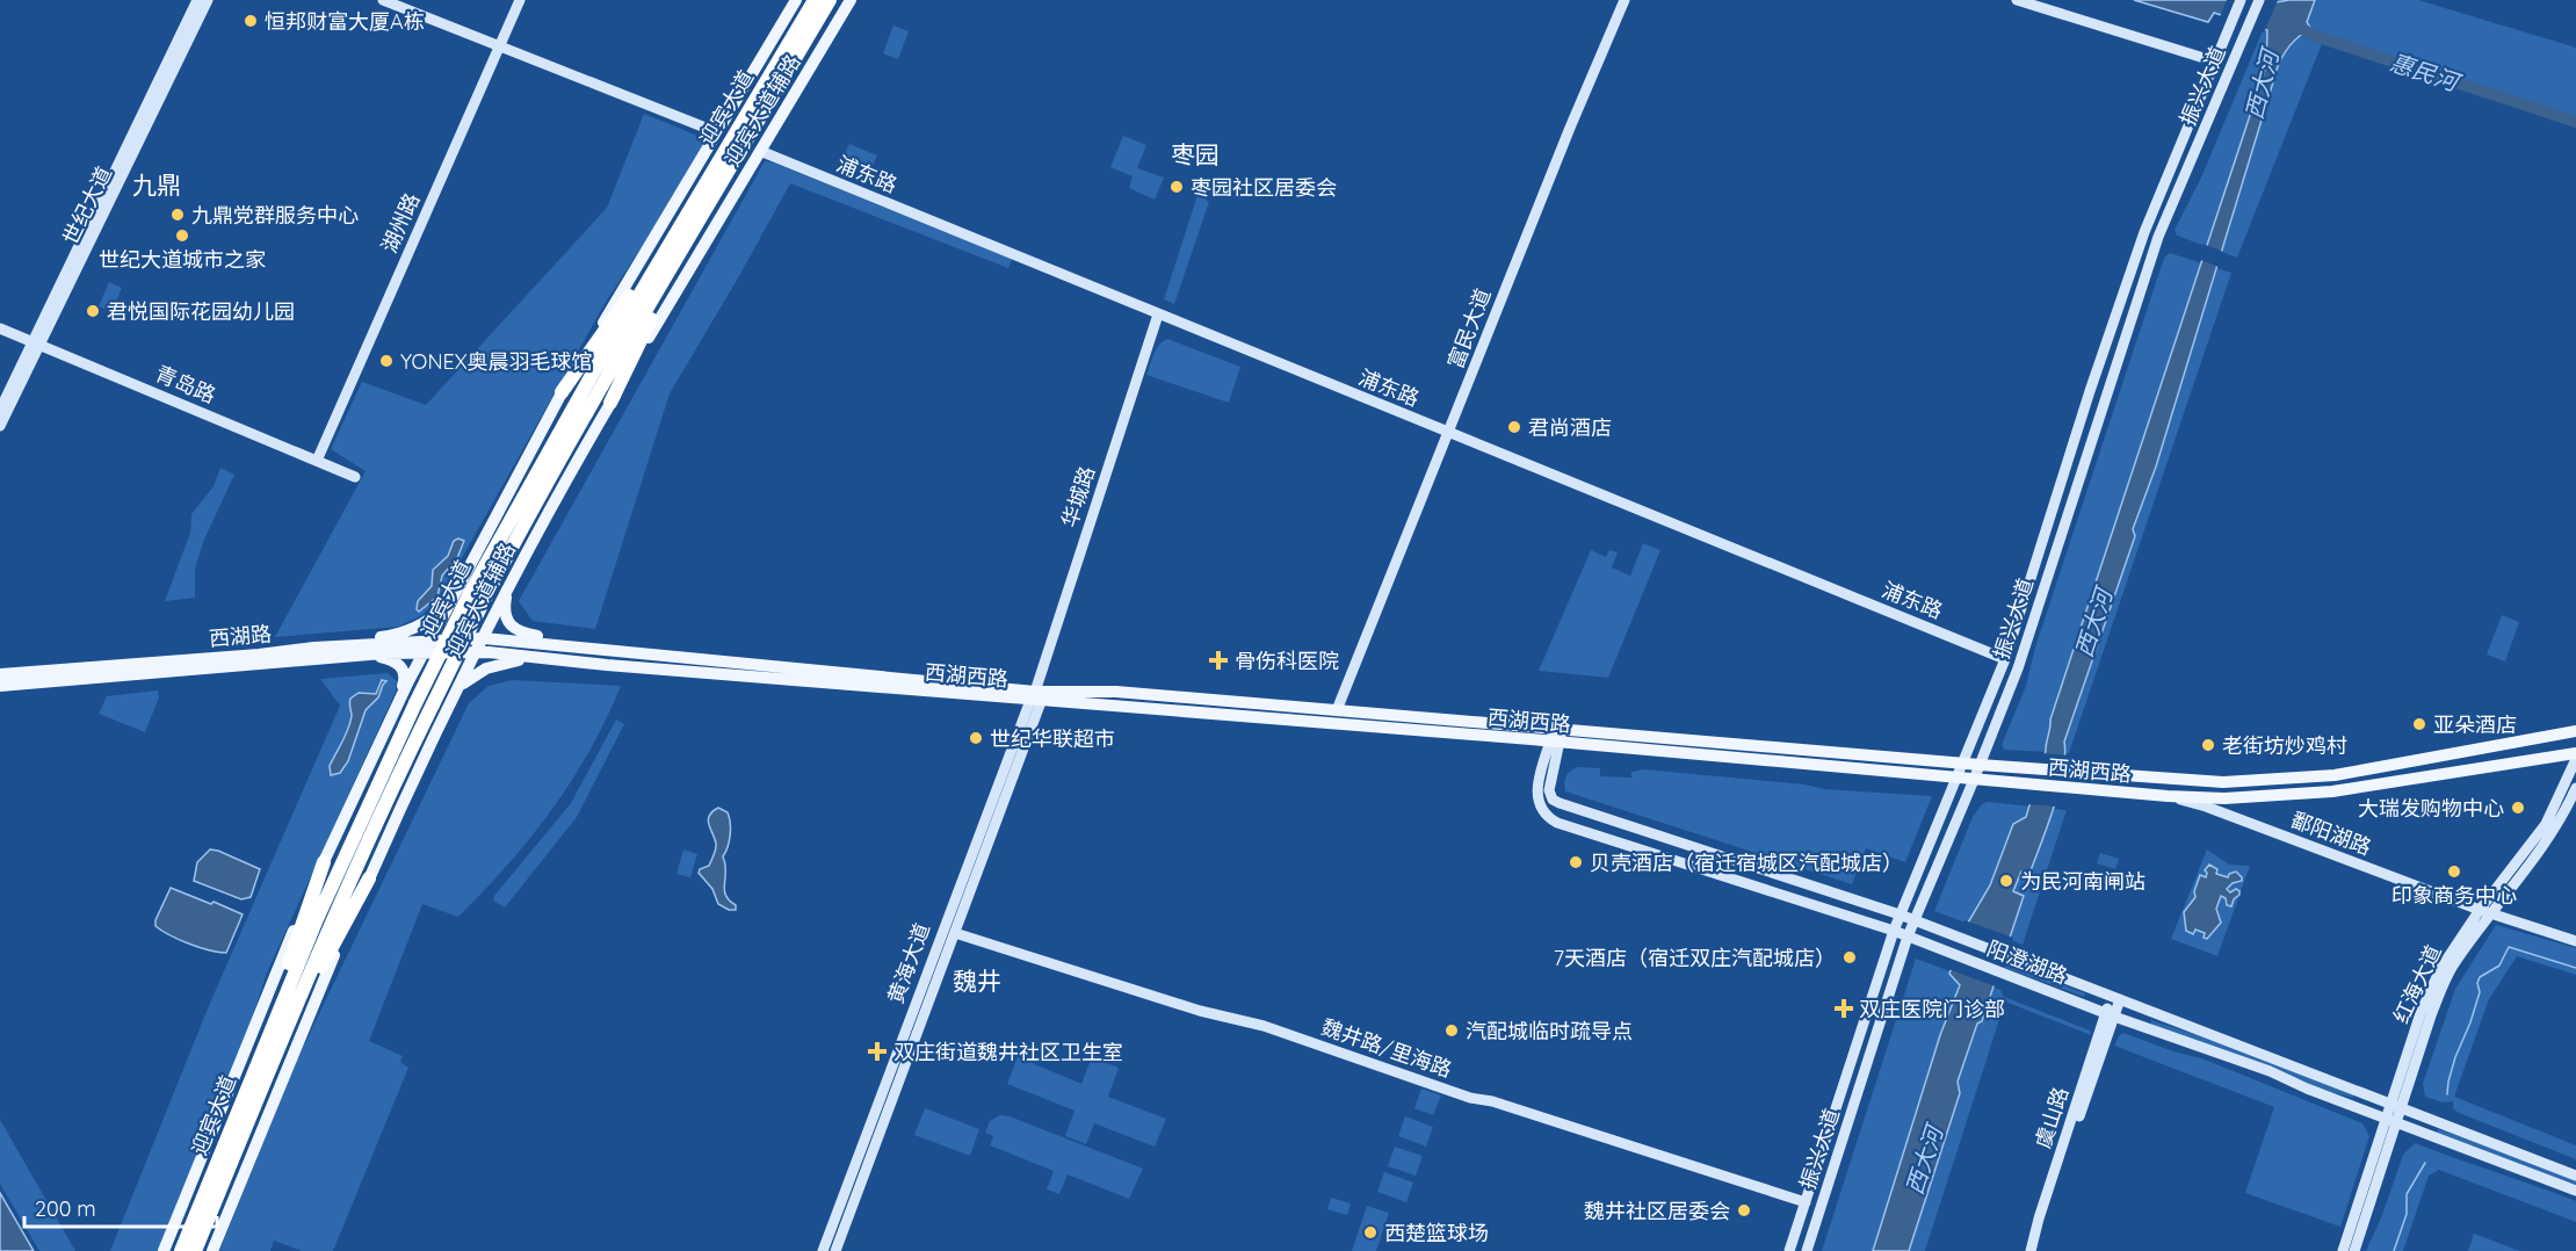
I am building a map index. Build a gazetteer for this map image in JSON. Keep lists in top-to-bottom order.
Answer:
{
  "streets": {
    "highway": ["迎宾大道"],
    "main road": ["迎宾大道辅路", "西湖路", "西湖西路"],
    "street": [
      "振兴大道",
      "浦东路",
      "世纪大道",
      "湖州路",
      "富民大道",
      "青岛路",
      "华城路",
      "鄱阳湖路",
      "阳澄湖路",
      "黄海大道",
      "红海大道",
      "魏井路/里海路",
      "虞山路"
    ]
  },
  "crossings": [
    ["振兴大道", "浦东路"],
    ["振兴大道", "西湖西路"],
    ["振兴大道", "阳澄湖路"],
    ["振兴大道", "魏井路/里海路"],
    ["迎宾大道", "迎宾大道辅路"],
    ["迎宾大道辅路", "浦东路"],
    ["迎宾大道辅路", "西湖路"],
    ["迎宾大道辅路", "西湖西路"],
    ["浦东路", "富民大道"],
    ["浦东路", "华城路"],
    ["世纪大道", "青岛路"],
    ["湖州路", "青岛路"],
    ["富民大道", "西湖西路"],
    ["华城路", "西湖西路"],
    ["华城路", "黄海大道"],
    ["西湖路", "西湖西路"],
    ["西湖西路", "鄱阳湖路"],
    ["西湖西路", "阳澄湖路"],
    ["西湖西路", "黄海大道"],
    ["鄱阳湖路", "红海大道"],
    ["阳澄湖路", "红海大道"],
    ["阳澄湖路", "虞山路"],
    ["黄海大道", "魏井路/里海路"]
  ],
  "districts": ["枣园", "九鼎", "魏井"],
  "water": ["惠民河", "西大河"],
  "places": {
    "other": [
      "恒邦财富大厦A栋",
      "枣园社区居委会",
      "九鼎党群服务中心",
      "世纪大道城市之家",
      "君悦国际花园幼儿园",
      "YONEX奥晨羽毛球馆",
      "君尚酒店",
      "亚朵酒店",
      "世纪华联超市",
      "老街坊炒鸡村",
      "大瑞发购物中心",
      "贝壳酒店（宿迁宿城区汽配城店）",
      "印象商务中心",
      "为民河南闸站",
      "7天酒店（宿迁双庄汽配城店）",
      "汽配城临时疏导点",
      "魏井社区居委会",
      "西楚篮球场"
    ],
    "health": ["骨伤科医院", "双庄医院门诊部", "双庄街道魏井社区卫生室"]
  },
  "scale_bar": "200 m"
}
